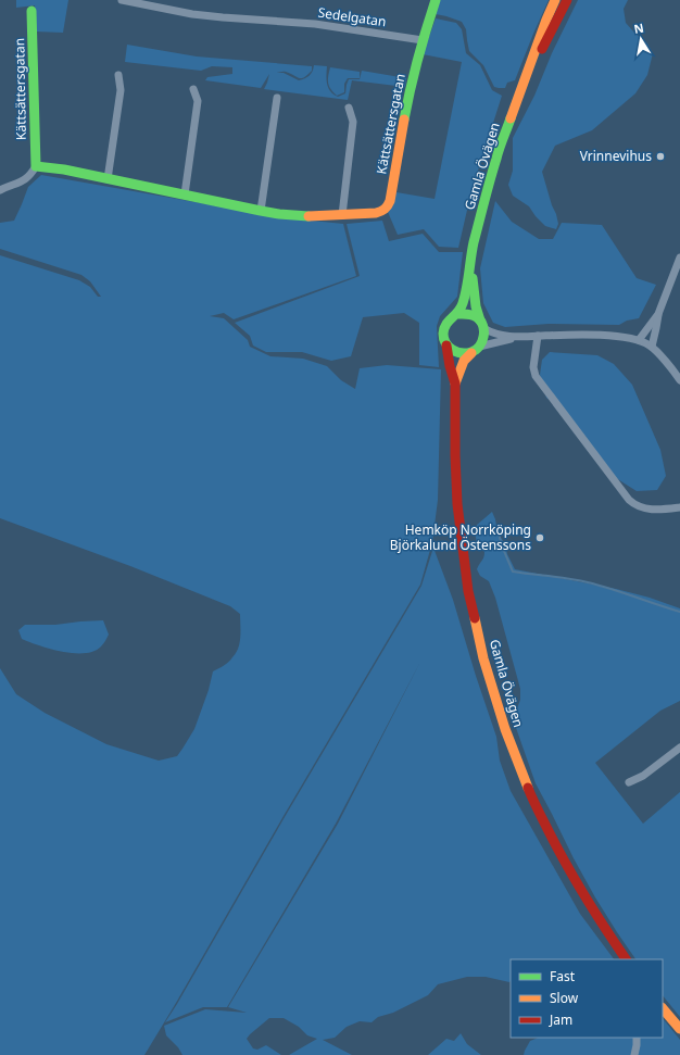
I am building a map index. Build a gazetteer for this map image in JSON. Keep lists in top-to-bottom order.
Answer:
{
  "streets": {
    "street": ["Sedelgatan", "Kättsättersgatan", "Gamla Övägen"]
  },
  "crossings": [
    ["Sedelgatan", "Kättsättersgatan"]
  ],
  "places": ["Vrinnevihus", "Hemköp Norrköping Björkalund Östenssons"],
  "legend": ["Fast", "Slow", "Jam"],
  "north": "top"
}
